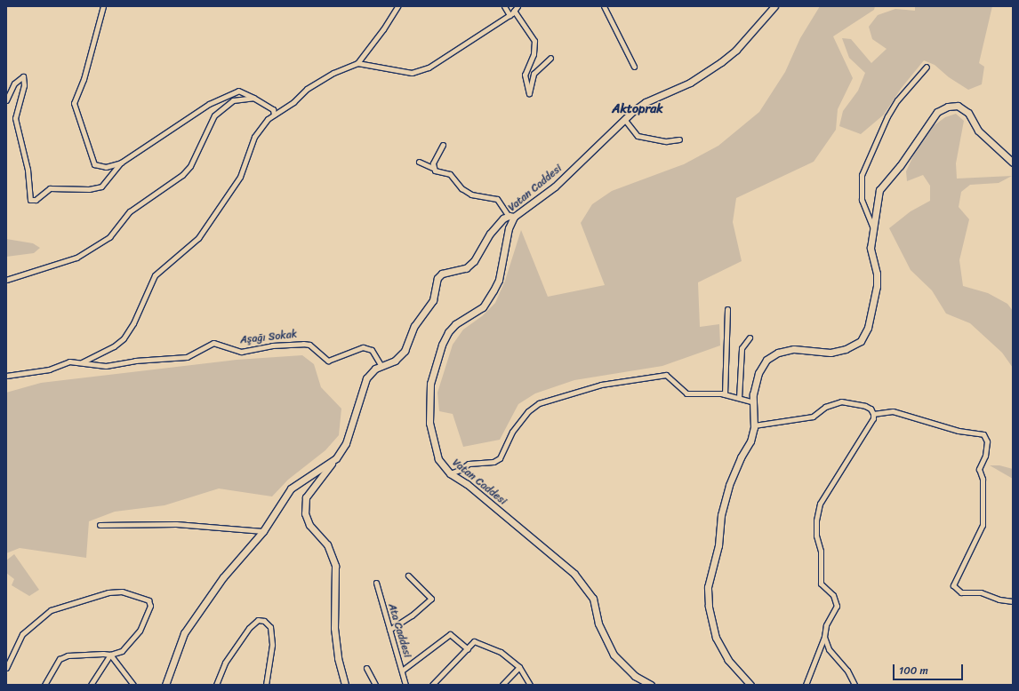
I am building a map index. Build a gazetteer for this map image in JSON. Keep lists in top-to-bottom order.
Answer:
{
  "streets": {
    "street": ["Vatan Caddesi", "Aşağı Sokak", "Ata Caddesi"]
  },
  "districts": ["Aktoprak"],
  "scale_bar": "100 m"
}
